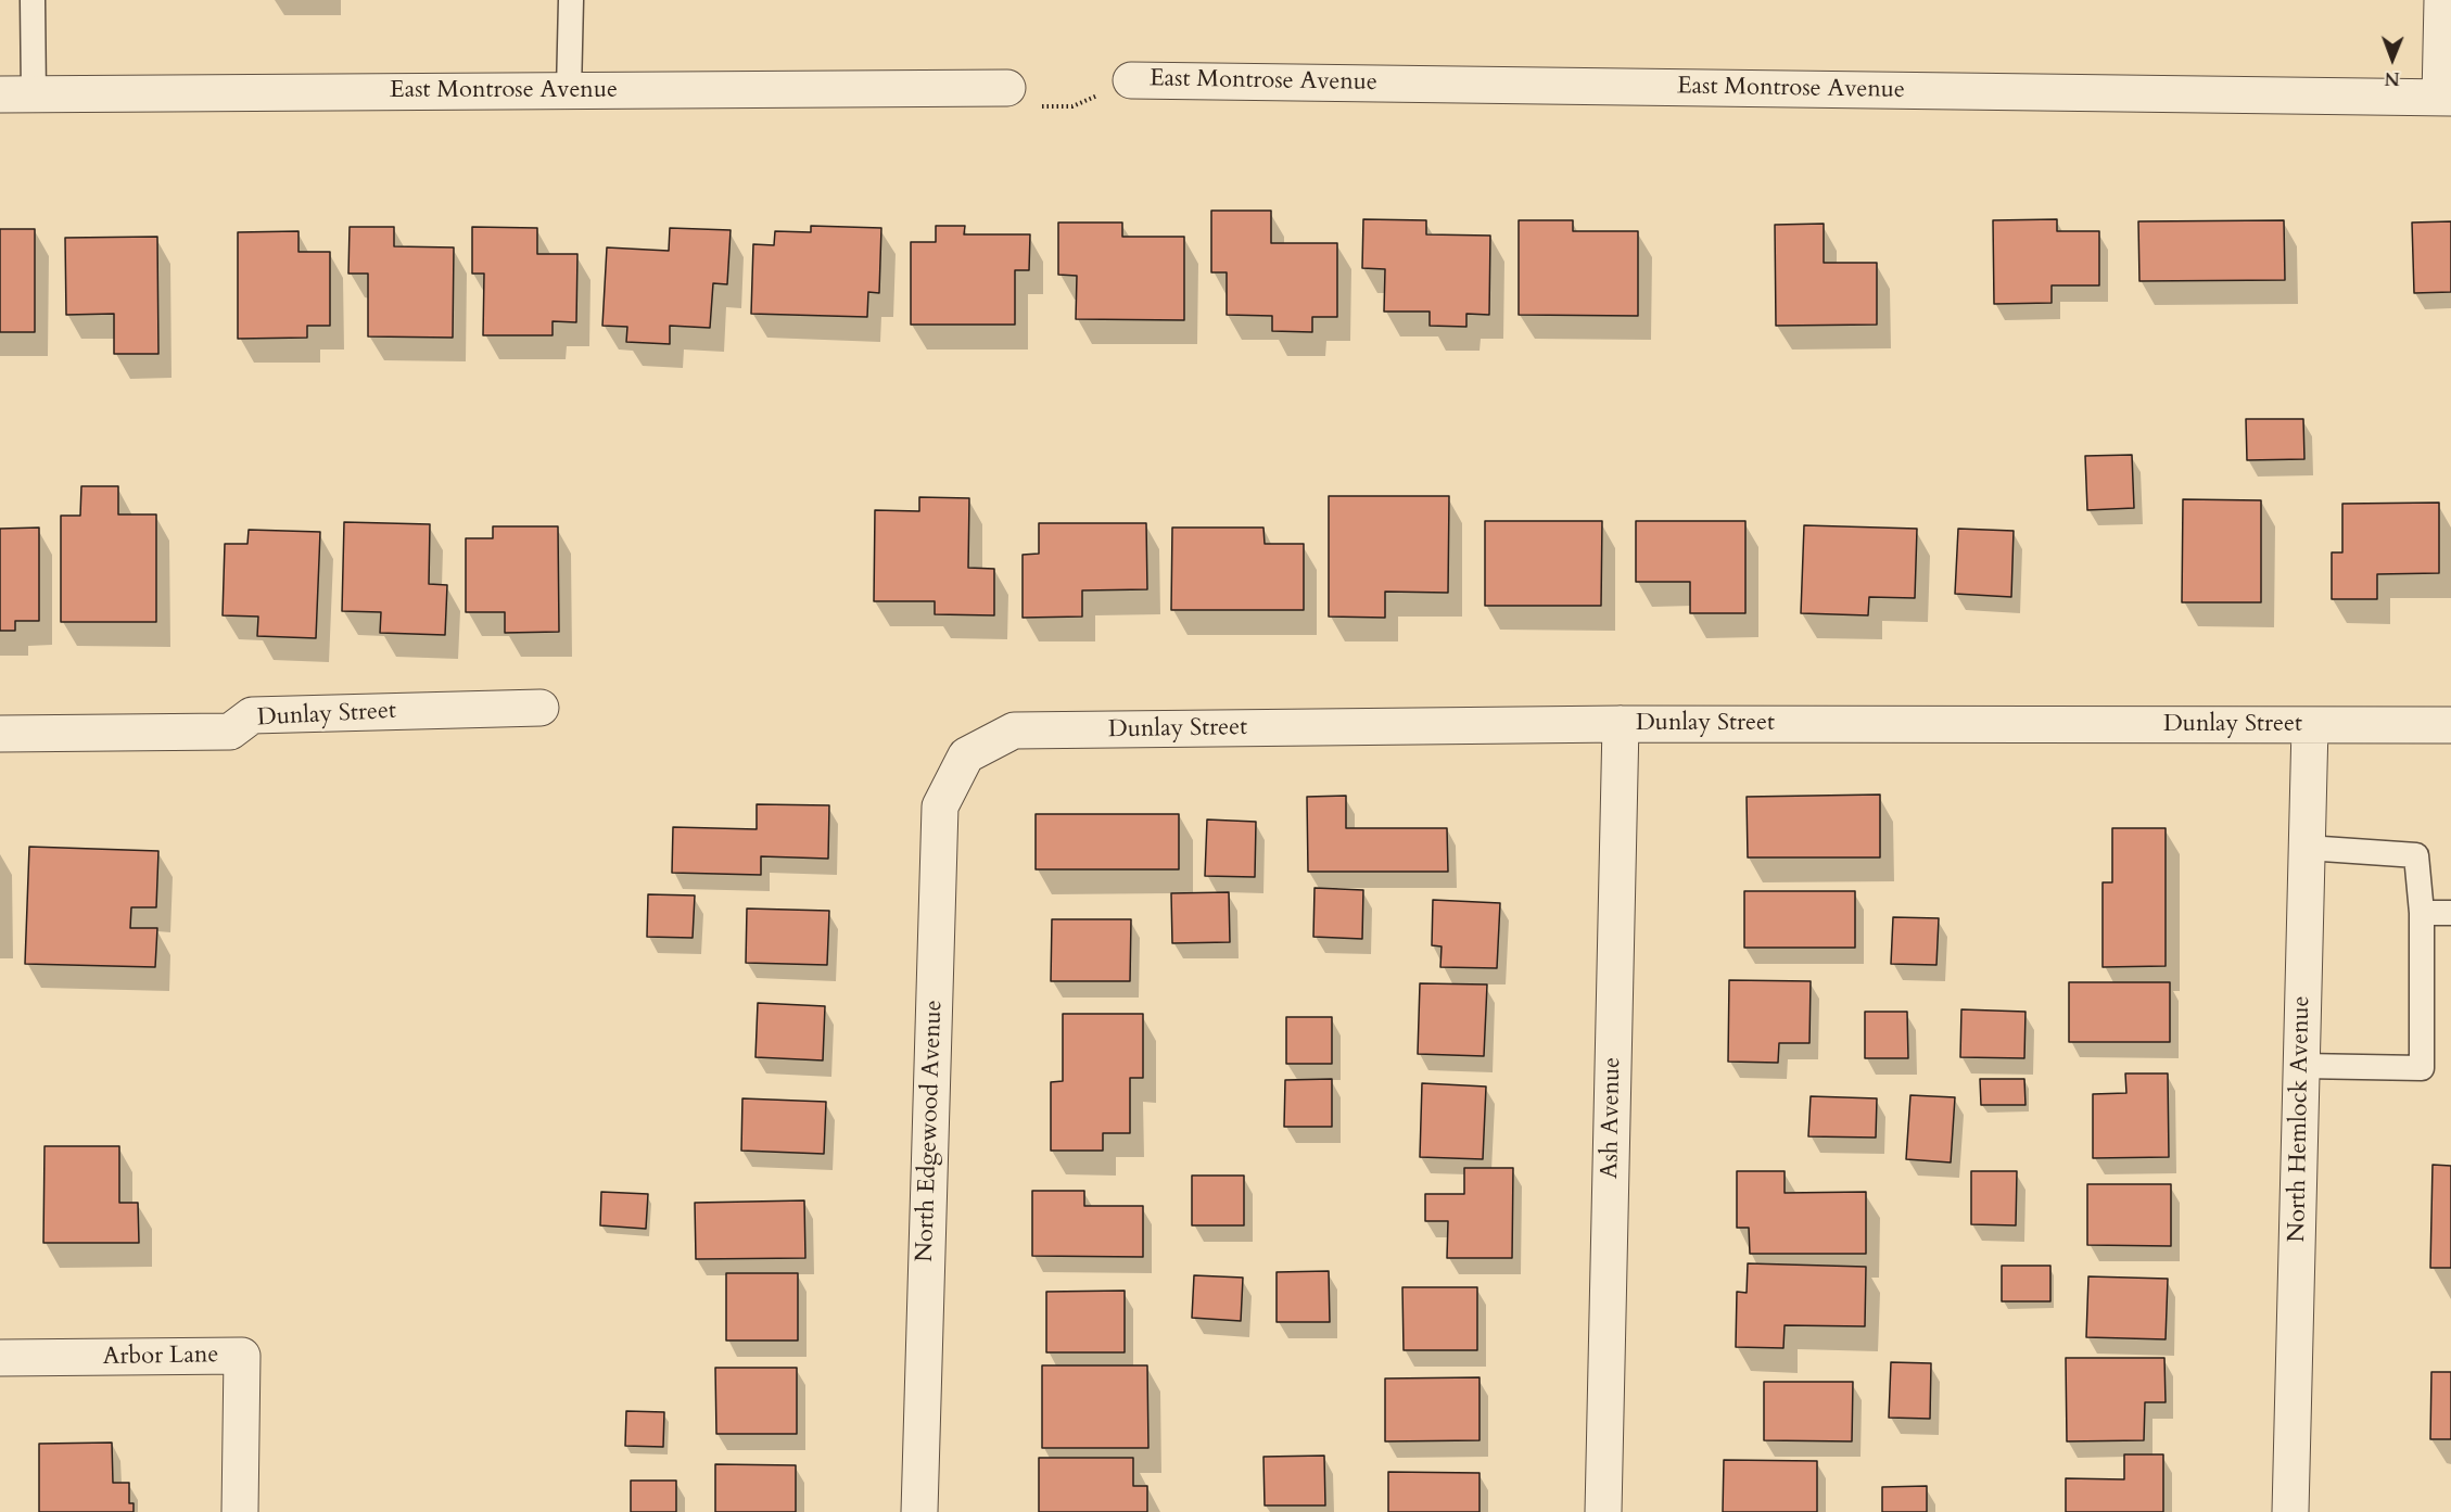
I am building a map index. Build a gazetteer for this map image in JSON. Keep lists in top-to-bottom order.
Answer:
{
  "streets": {
    "street": [
      "East Montrose Avenue",
      "Dunlay Street",
      "Ash Avenue",
      "North Hemlock Avenue",
      "North Edgewood Avenue",
      "Arbor Lane"
    ]
  },
  "crossings": [
    ["Dunlay Street", "Ash Avenue"],
    ["Dunlay Street", "North Hemlock Avenue"],
    ["Dunlay Street", "North Edgewood Avenue"]
  ],
  "north": "bottom"
}
